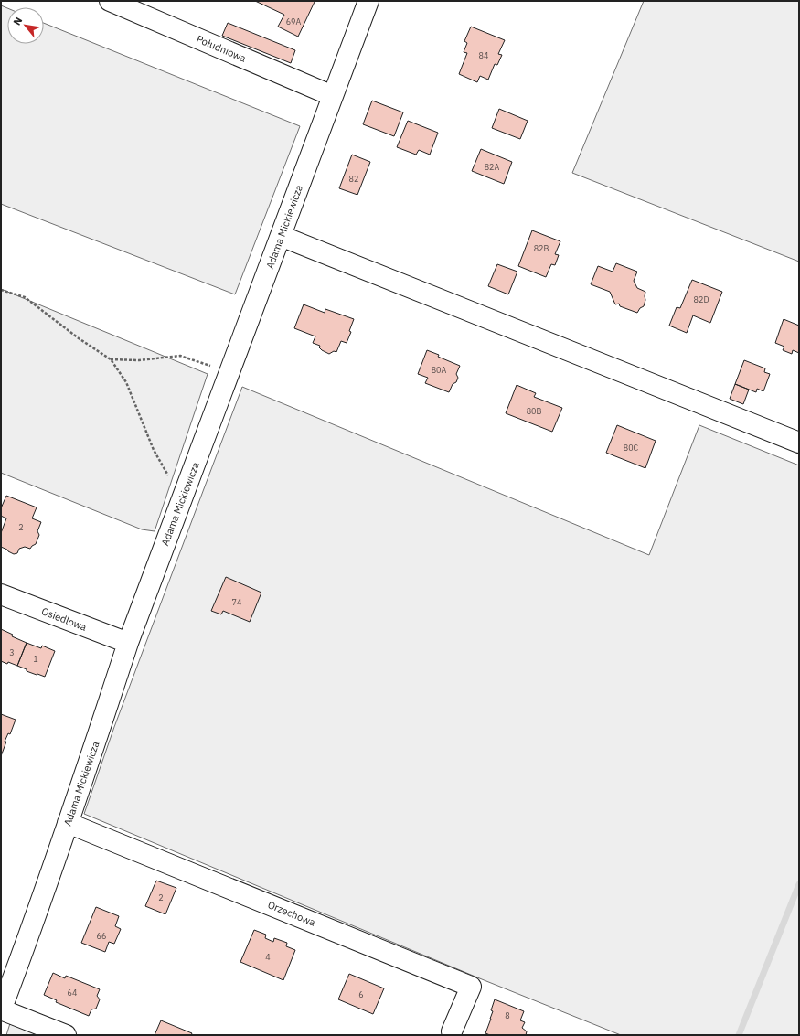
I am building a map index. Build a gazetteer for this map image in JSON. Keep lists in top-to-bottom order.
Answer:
{
  "streets": {
    "street": [
      "Południowa",
      "Adama Mickiewicza",
      "Osiedlowa",
      "Orzechowa"
    ]
  },
  "crossings": [
    ["Południowa", "Adama Mickiewicza"],
    ["Adama Mickiewicza", "Osiedlowa"],
    ["Adama Mickiewicza", "Orzechowa"]
  ],
  "house_numbers": [
    "69A",
    "84",
    "82A",
    "82",
    "82B",
    "82D",
    "80A",
    "80B",
    "80C",
    "2",
    "74",
    "3",
    "1",
    "2",
    "66",
    "4",
    "64",
    "6",
    "8"
  ],
  "north": "top left"
}
